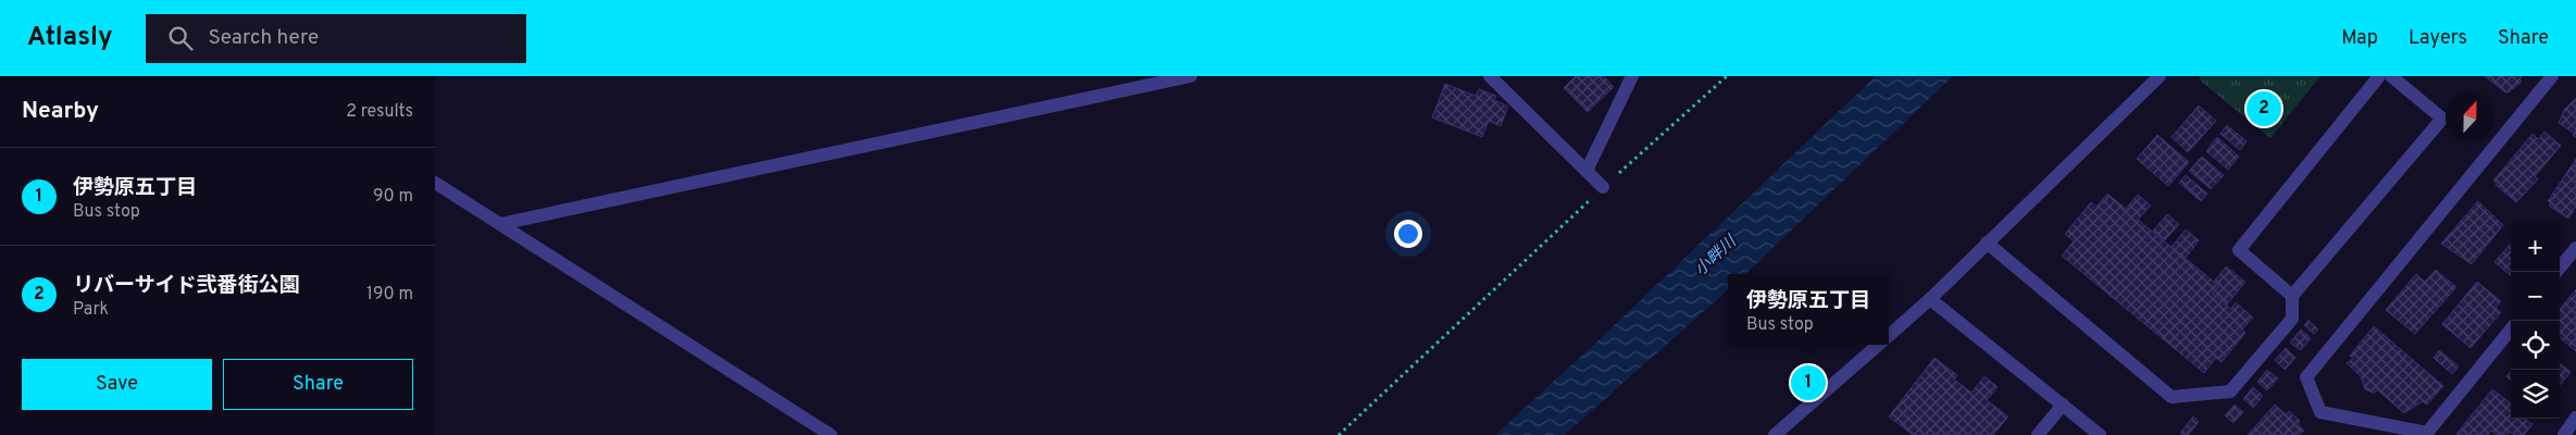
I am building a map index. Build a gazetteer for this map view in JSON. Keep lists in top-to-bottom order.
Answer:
{
  "water": ["小畔川"],
  "north": "top",
  "page": {
    "header": "Atlasly",
    "search": "Search here",
    "nav": ["Map", "Layers", "Share"],
    "heading": ["Nearby", "2 results"],
    "pins": ["2", "1"],
    "list": [
      {
        "mark": "1",
        "name": "伊勢原五丁目",
        "note": "Bus stop",
        "value": "90 m"
      },
      {
        "mark": "2",
        "name": "リバーサイド弐番街公園",
        "note": "Park",
        "value": "190 m"
      }
    ],
    "map_buttons": ["+", "−"],
    "popup": ["伊勢原五丁目", "Bus stop"],
    "buttons": ["Save", "Share"]
  }
}
